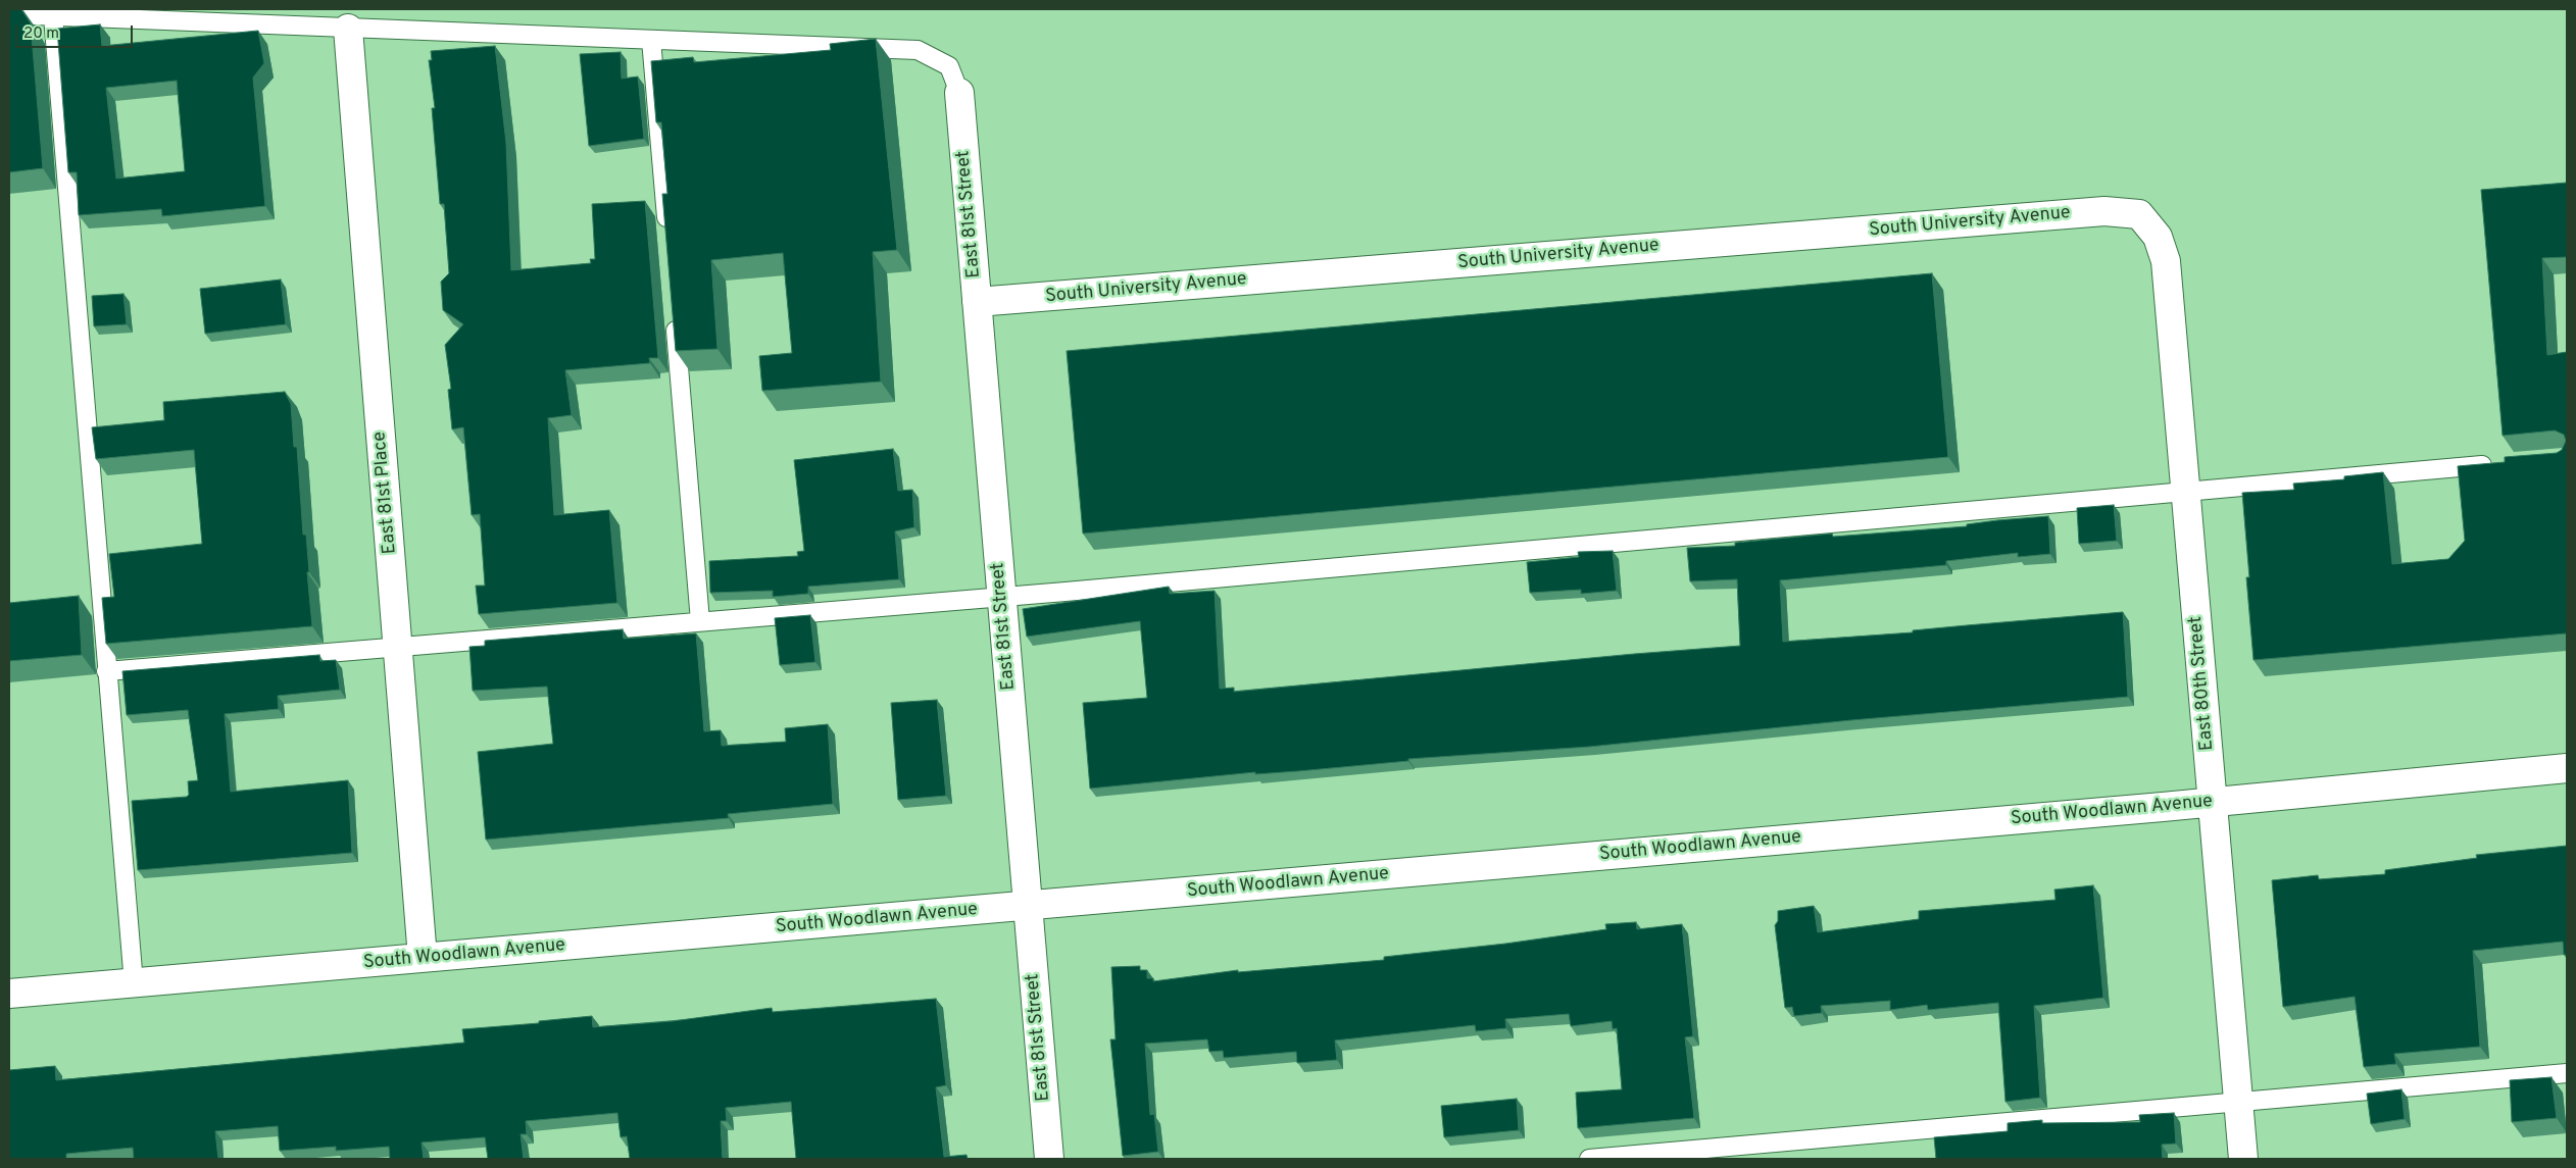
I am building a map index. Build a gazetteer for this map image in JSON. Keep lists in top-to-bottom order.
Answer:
{
  "streets": {
    "street": [
      "East 81st Street",
      "South University Avenue",
      "East 81st Place",
      "East 80th Street",
      "South Woodlawn Avenue"
    ]
  },
  "crossings": [
    ["East 81st Street", "South University Avenue"],
    ["East 81st Street", "South Woodlawn Avenue"],
    ["South University Avenue", "East 80th Street"],
    ["East 81st Place", "South Woodlawn Avenue"],
    ["East 80th Street", "South Woodlawn Avenue"]
  ],
  "scale_bar": "20 m"
}
